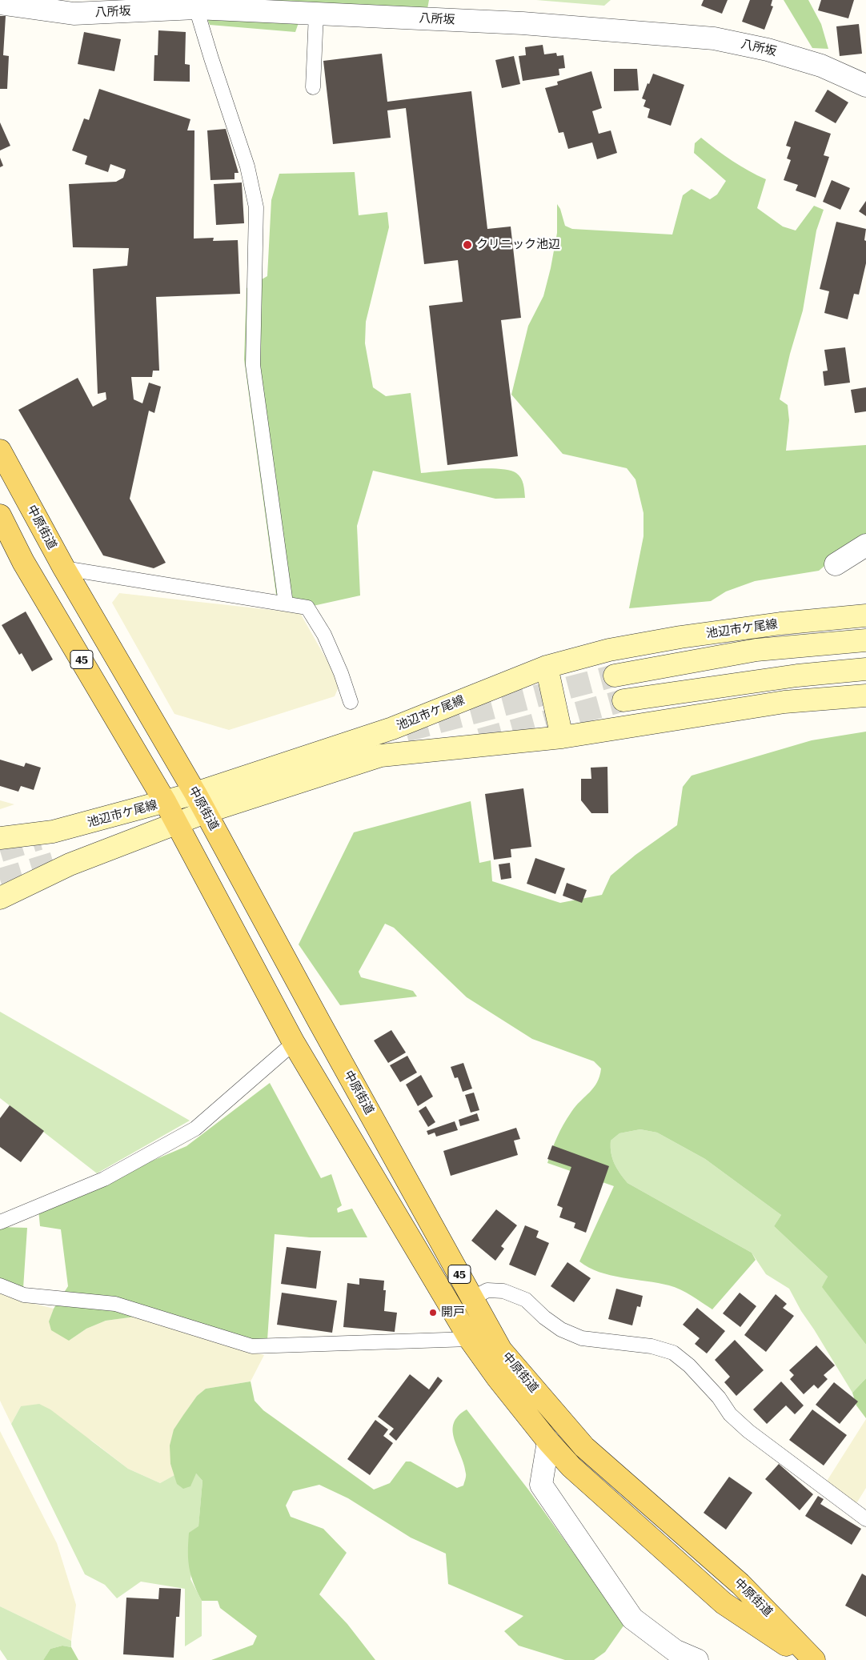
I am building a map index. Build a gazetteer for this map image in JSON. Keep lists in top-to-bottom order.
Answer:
{
  "streets": {
    "main road": ["中原街道", "45"],
    "street": ["八所坂", "池辺市ケ尾線"]
  },
  "crossings": [
    ["中原街道", "池辺市ケ尾線"]
  ],
  "places": ["クリニック池辺", "開戸"]
}
